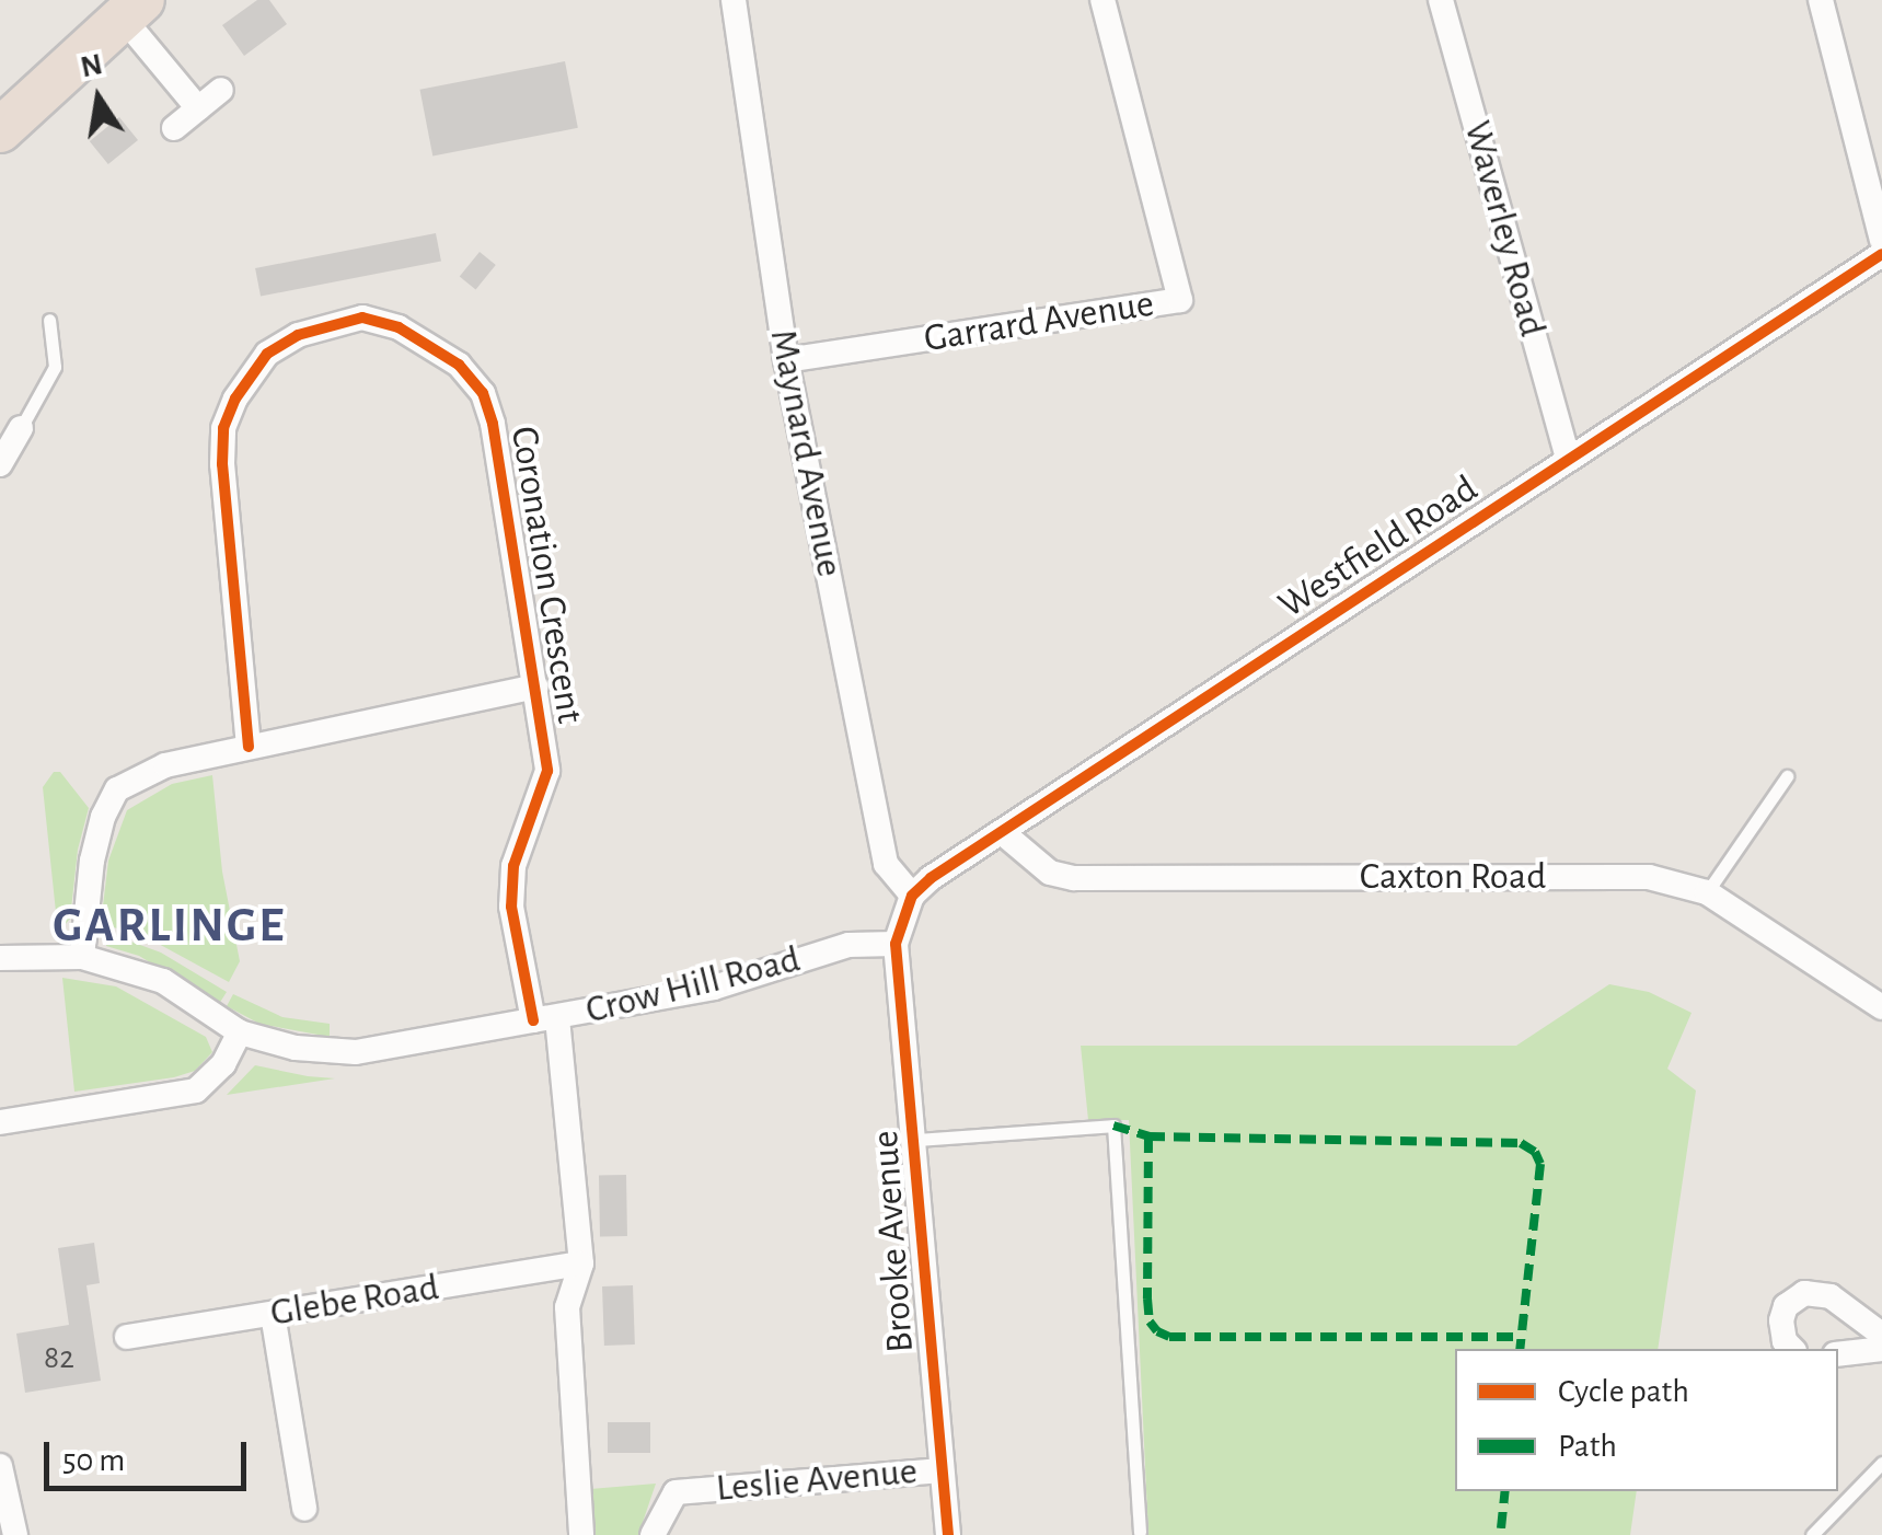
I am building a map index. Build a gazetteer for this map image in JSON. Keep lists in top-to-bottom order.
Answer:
{
  "streets": {
    "street": [
      "Waverley Road",
      "Garrard Avenue",
      "Maynard Avenue",
      "Westfield Road",
      "Coronation Crescent",
      "Caxton Road",
      "Crow Hill Road",
      "Brooke Avenue",
      "Glebe Road",
      "Leslie Avenue"
    ]
  },
  "crossings": [
    ["Waverley Road", "Westfield Road"],
    ["Garrard Avenue", "Maynard Avenue"],
    ["Maynard Avenue", "Westfield Road"],
    ["Westfield Road", "Caxton Road"],
    ["Coronation Crescent", "Crow Hill Road"],
    ["Coronation Crescent", "Glebe Road"],
    ["Crow Hill Road", "Brooke Avenue"],
    ["Brooke Avenue", "Leslie Avenue"]
  ],
  "districts": ["GARLINGE"],
  "house_numbers": ["82"],
  "legend": ["Cycle path", "Path"],
  "scale_bar": "50 m",
  "north": "top"
}
